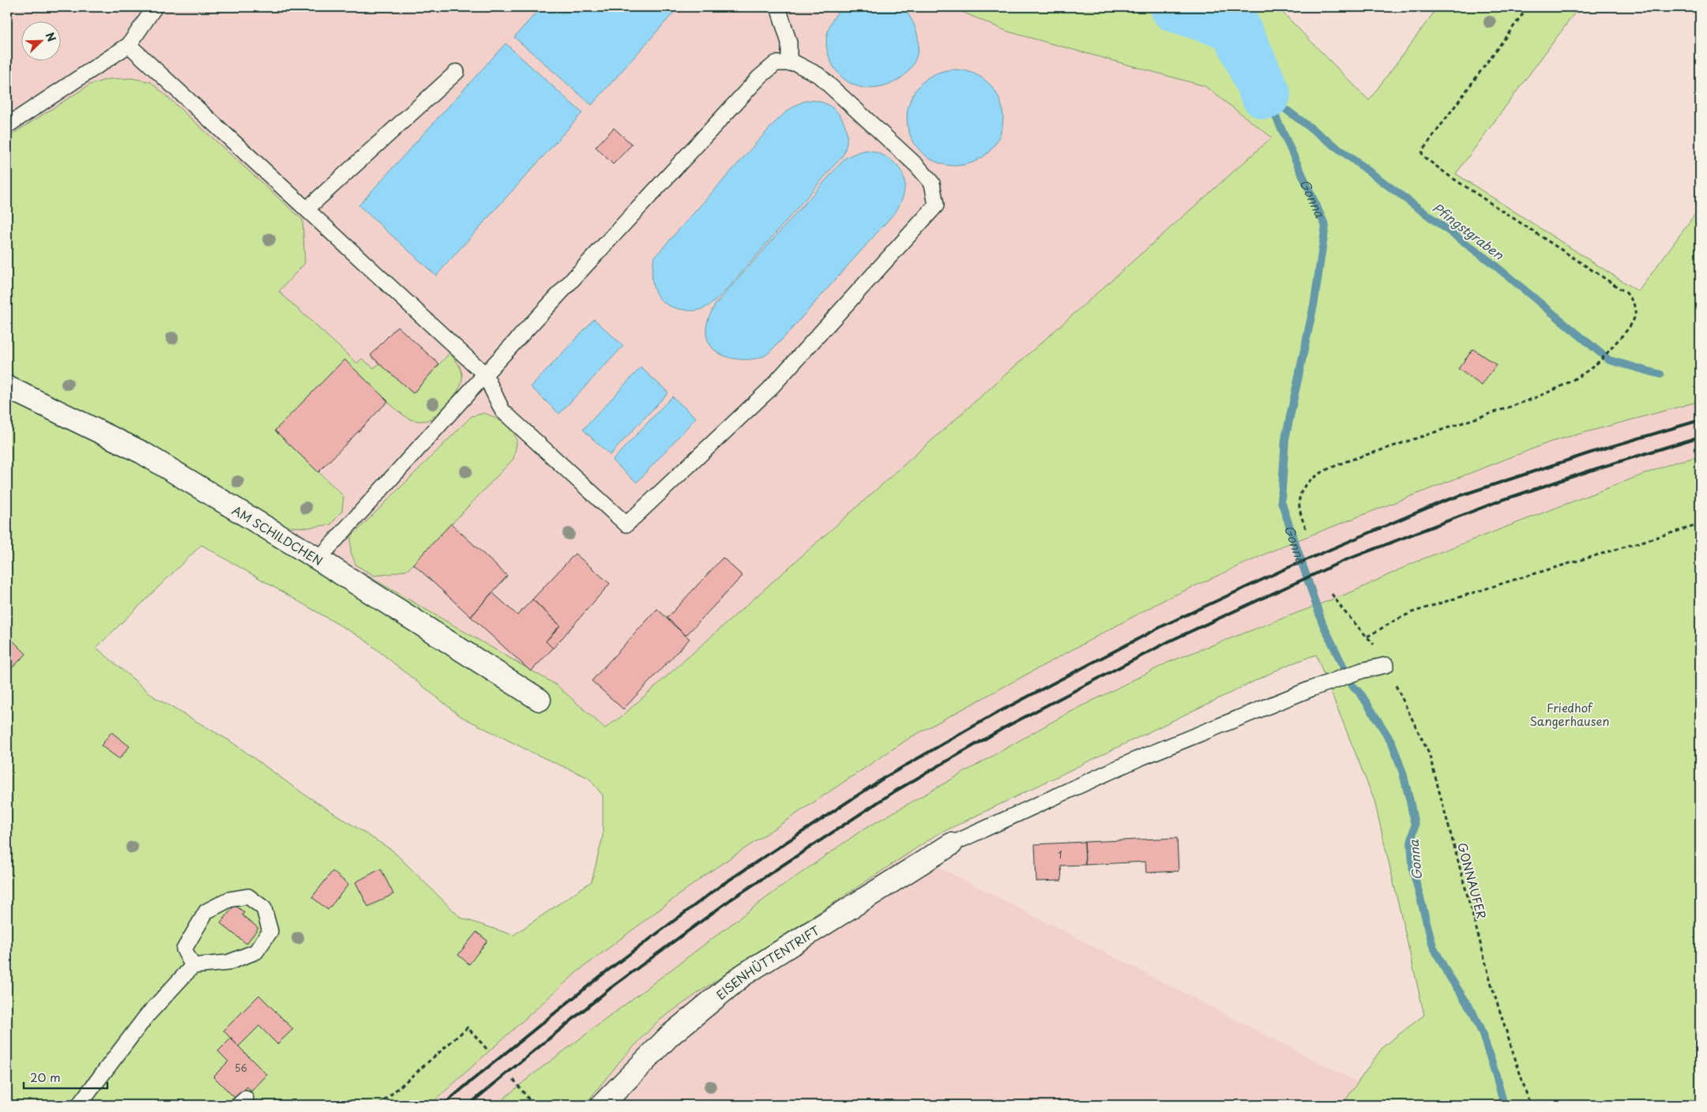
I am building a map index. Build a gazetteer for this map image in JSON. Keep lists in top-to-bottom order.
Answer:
{
  "streets": {
    "street": ["AM SCHILDCHEN", "EISENHÜTTENTRIFT"],
    "path": ["GONNAUFER"]
  },
  "water": ["Gonna", "Pfingstgraben"],
  "parks": ["Friedhof Sangerhausen"],
  "house_numbers": ["1", "56"],
  "scale_bar": "20 m",
  "north": "top right"
}
